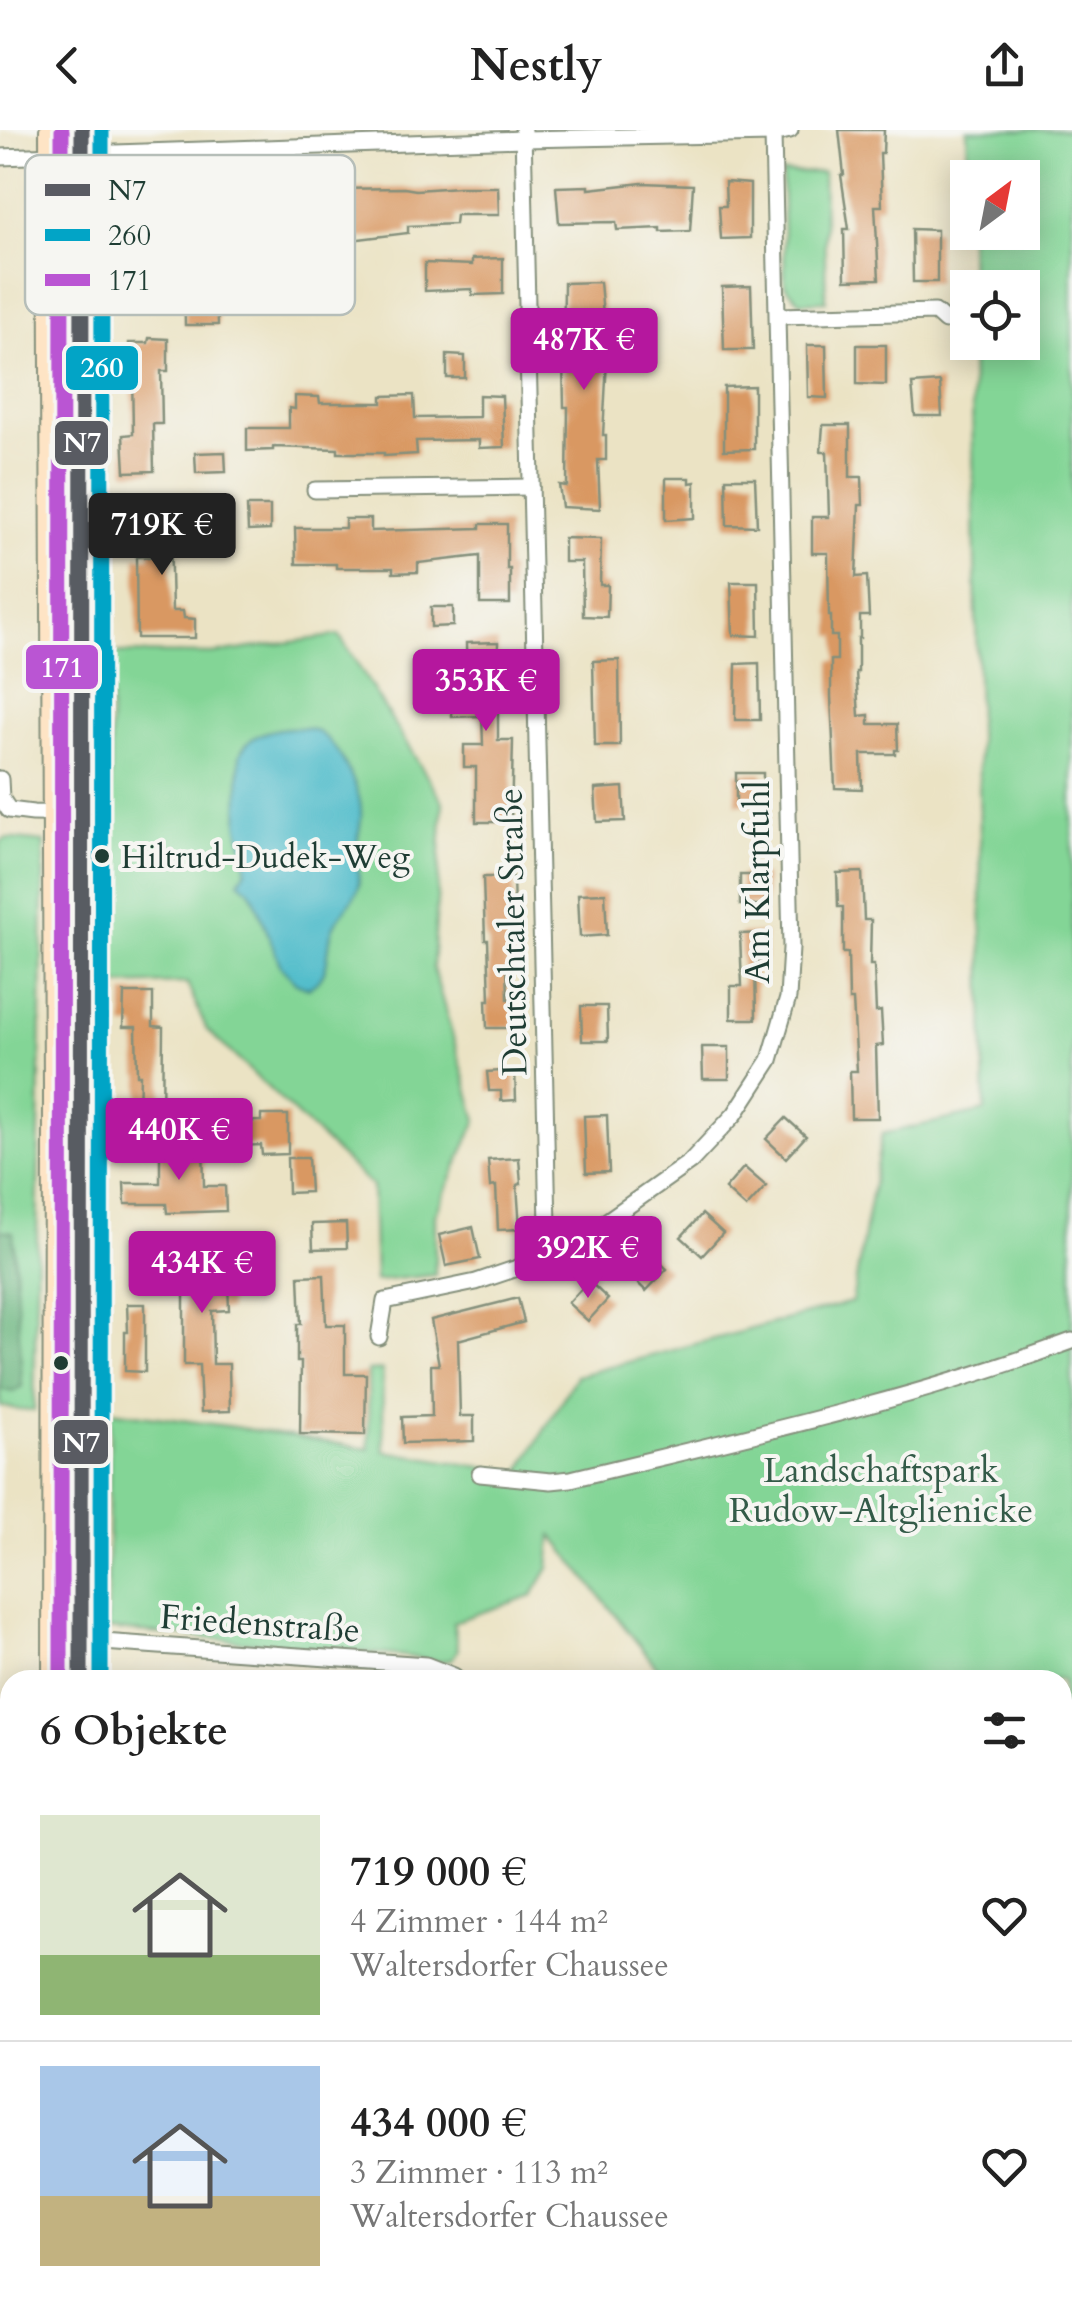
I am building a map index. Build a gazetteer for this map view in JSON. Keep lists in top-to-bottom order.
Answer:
{
  "streets": {
    "street": ["Am Klarpfuhl", "Deutschtaler Straße", "Friedenstraße"]
  },
  "crossings": [
    ["Am Klarpfuhl", "Deutschtaler Straße"]
  ],
  "parks": ["Landschaftspark Rudow-Altglienicke"],
  "places": ["Hiltrud-Dudek-Weg"],
  "lines": ["transit line N7", "transit line 260", "transit line 171"],
  "legend": ["N7", "260", "171"],
  "north": "top right",
  "page": {
    "header": "Nestly",
    "price": [
      "487K €",
      "719K €",
      "353K €",
      "440K €",
      "392K €",
      "434K €"
    ],
    "heading": "6 Objekte",
    "list": [
      {
        "name": "719 000 €",
        "note": "4 Zimmer · 144 m² · Waltersdorfer Chaussee"
      },
      {
        "name": "434 000 €",
        "note": "3 Zimmer · 113 m² · Waltersdorfer Chaussee"
      }
    ]
  }
}
